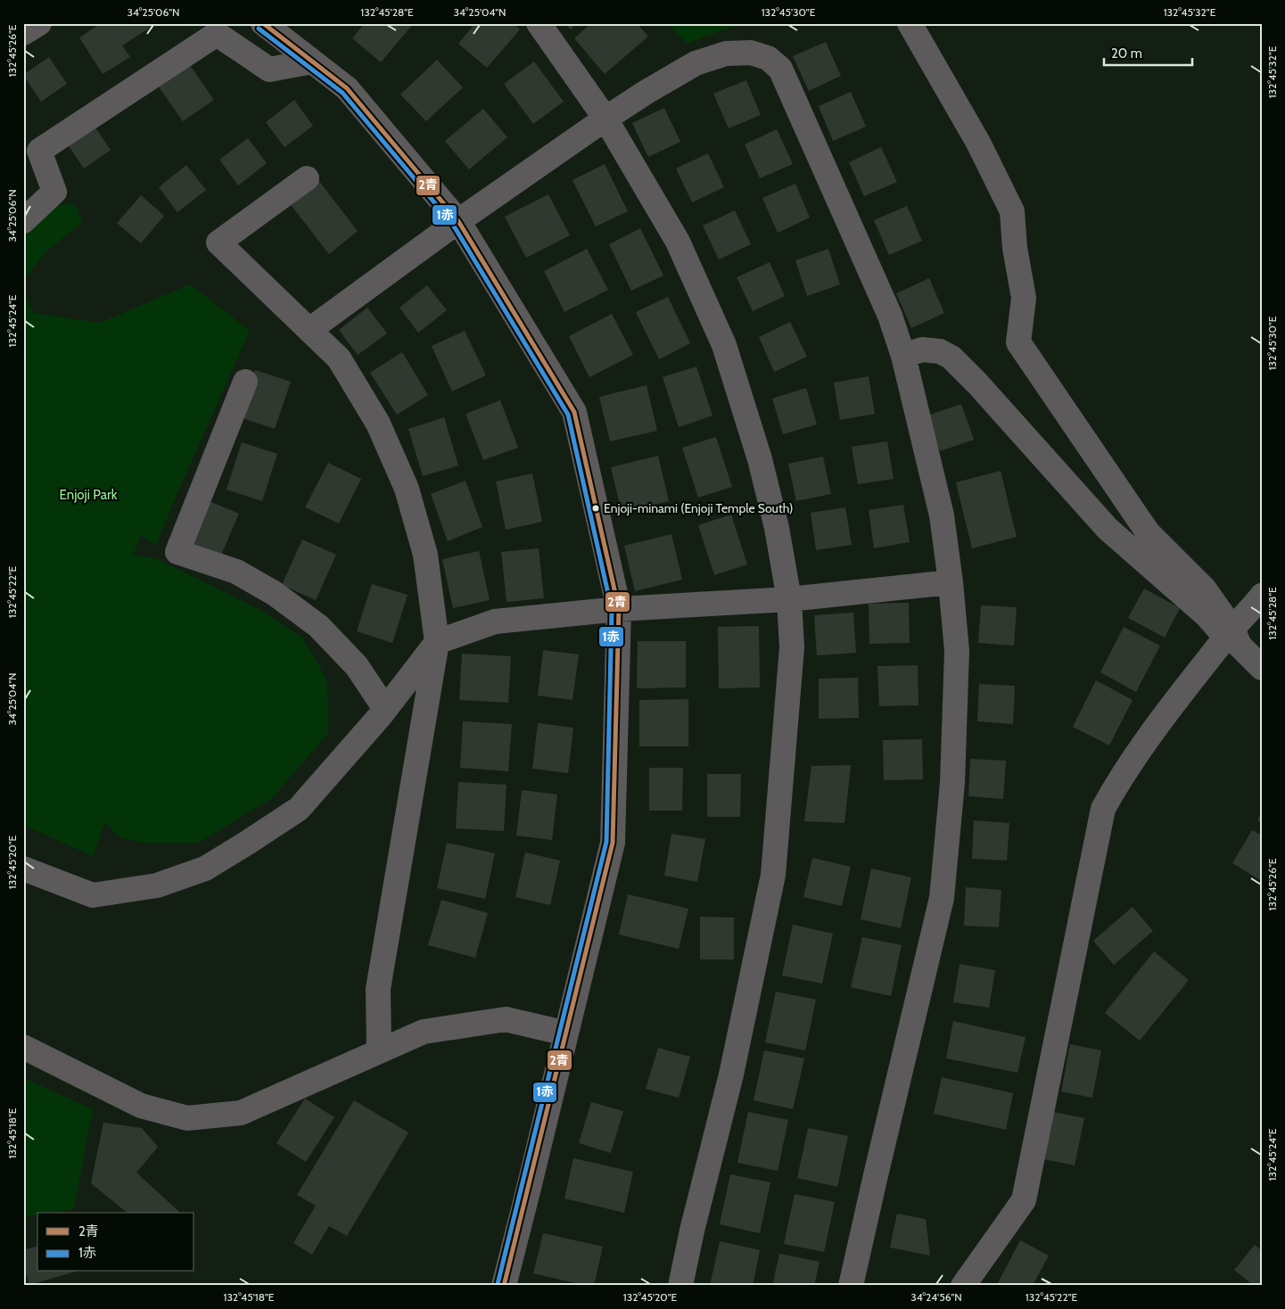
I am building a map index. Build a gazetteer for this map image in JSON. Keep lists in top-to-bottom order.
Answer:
{
  "parks": ["Enjoji Park"],
  "places": ["Enjoji-minami (Enjoji Temple South)"],
  "lines": ["transit line 2青", "transit line 1赤"],
  "legend": ["2青", "1赤"],
  "scale_bar": "20 m",
  "coordinates": [
    "34°25'06\"N",
    "132°45'28\"E",
    "34°25'04\"N",
    "132°45'30\"E",
    "132°45'32\"E",
    "132°45'26\"E",
    "132°45'24\"E",
    "132°45'22\"E",
    "132°45'20\"E",
    "132°45'18\"E",
    "34°24'56\"N"
  ]
}
